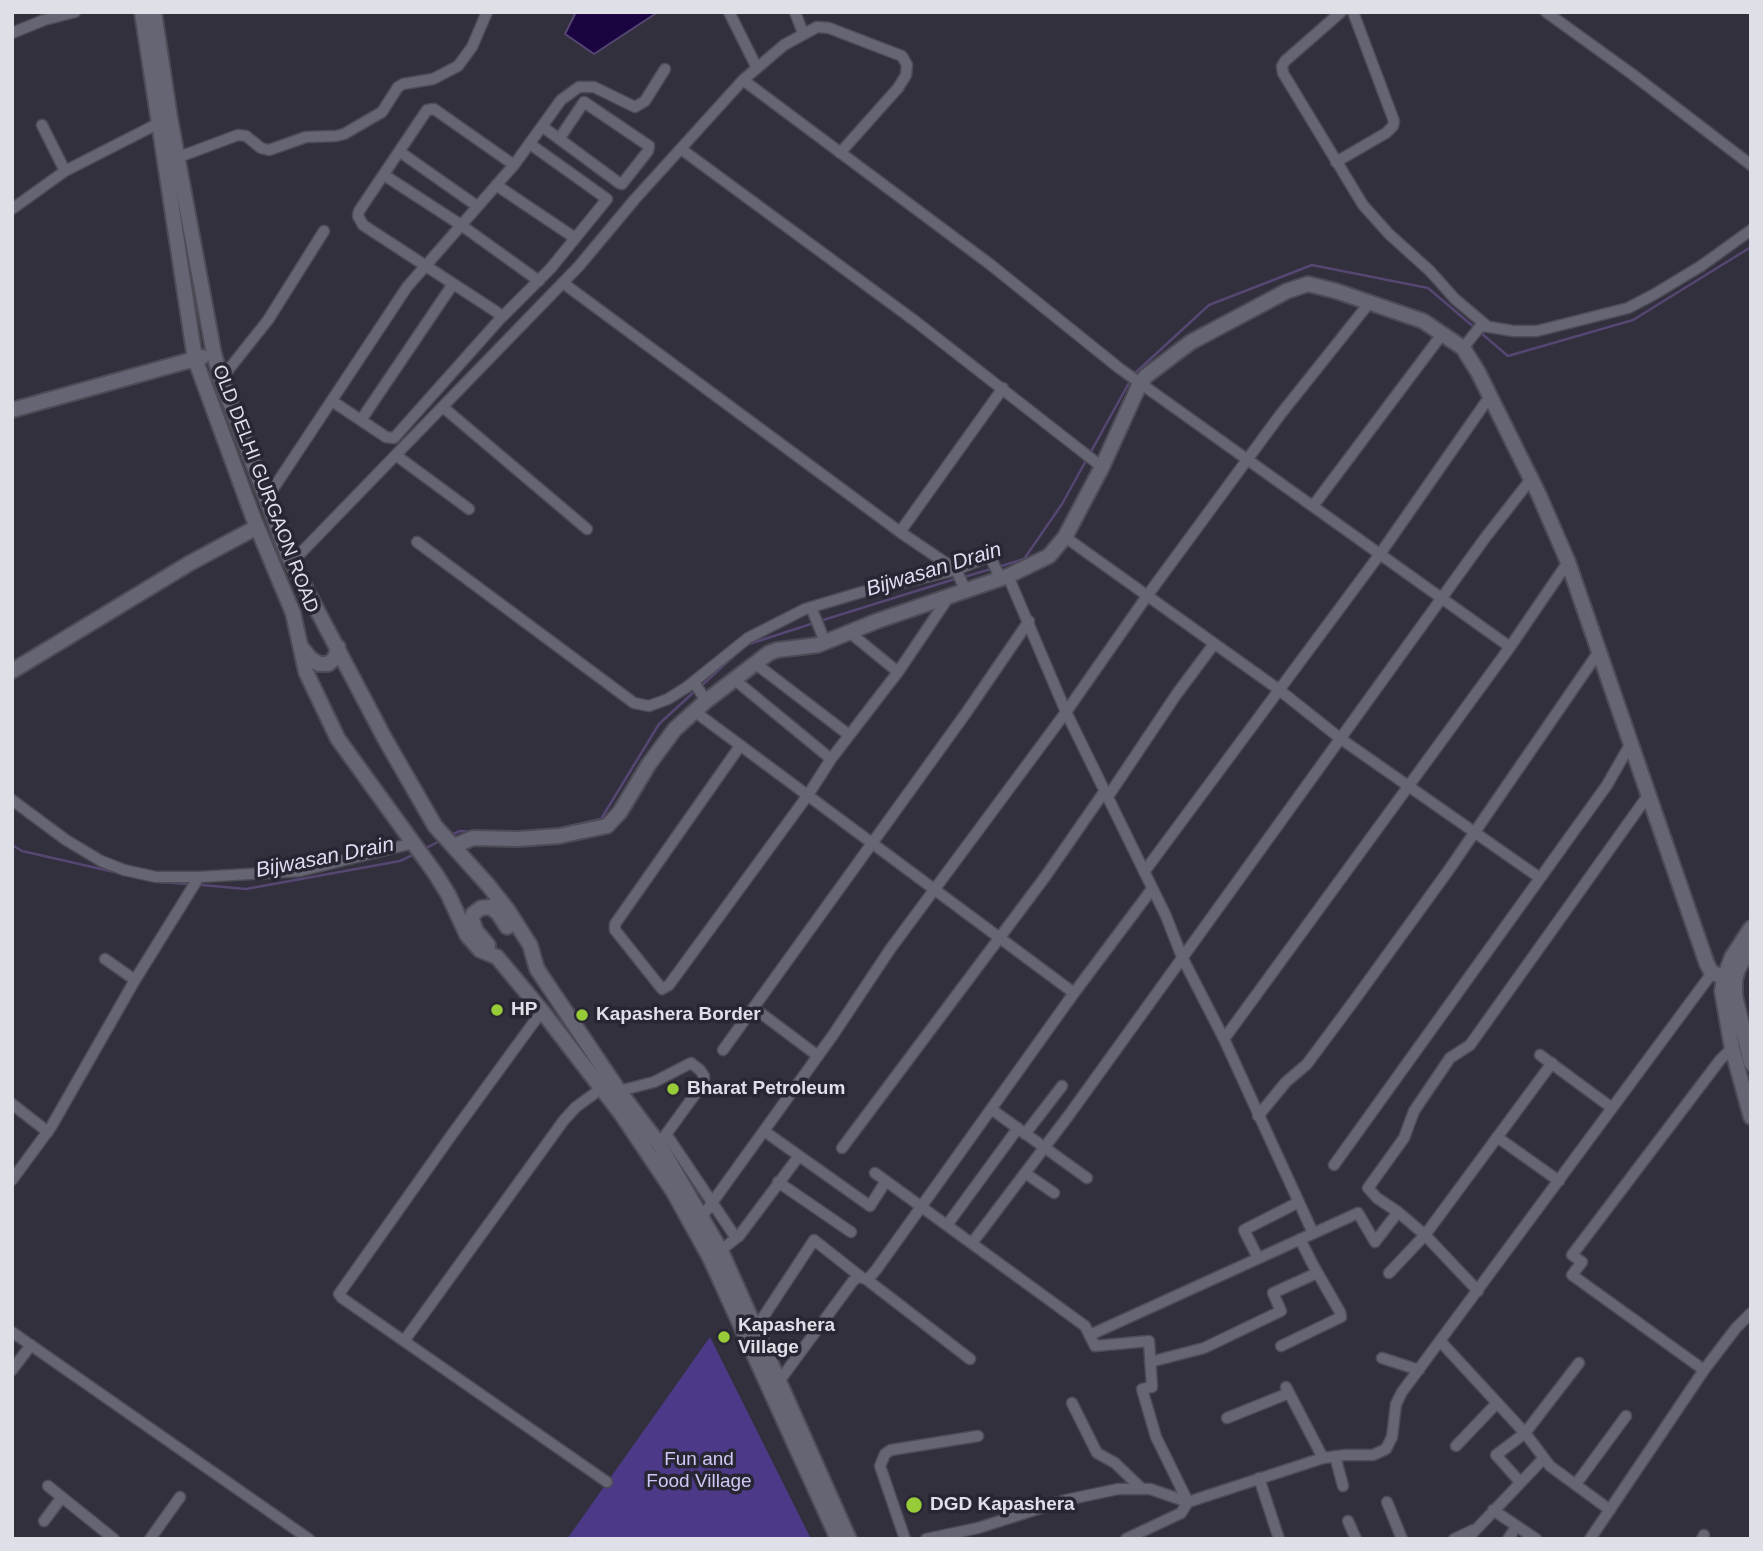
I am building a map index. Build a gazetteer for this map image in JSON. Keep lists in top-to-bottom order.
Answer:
{
  "streets": {
    "main road": ["OLD DELHI GURGAON ROAD"]
  },
  "water": ["Bijwasan Drain"],
  "parks": ["Fun and Food Village"],
  "places": [
    "HP",
    "Kapashera Border",
    "Bharat Petroleum",
    "Kapashera Village",
    "DGD Kapashera"
  ]
}
